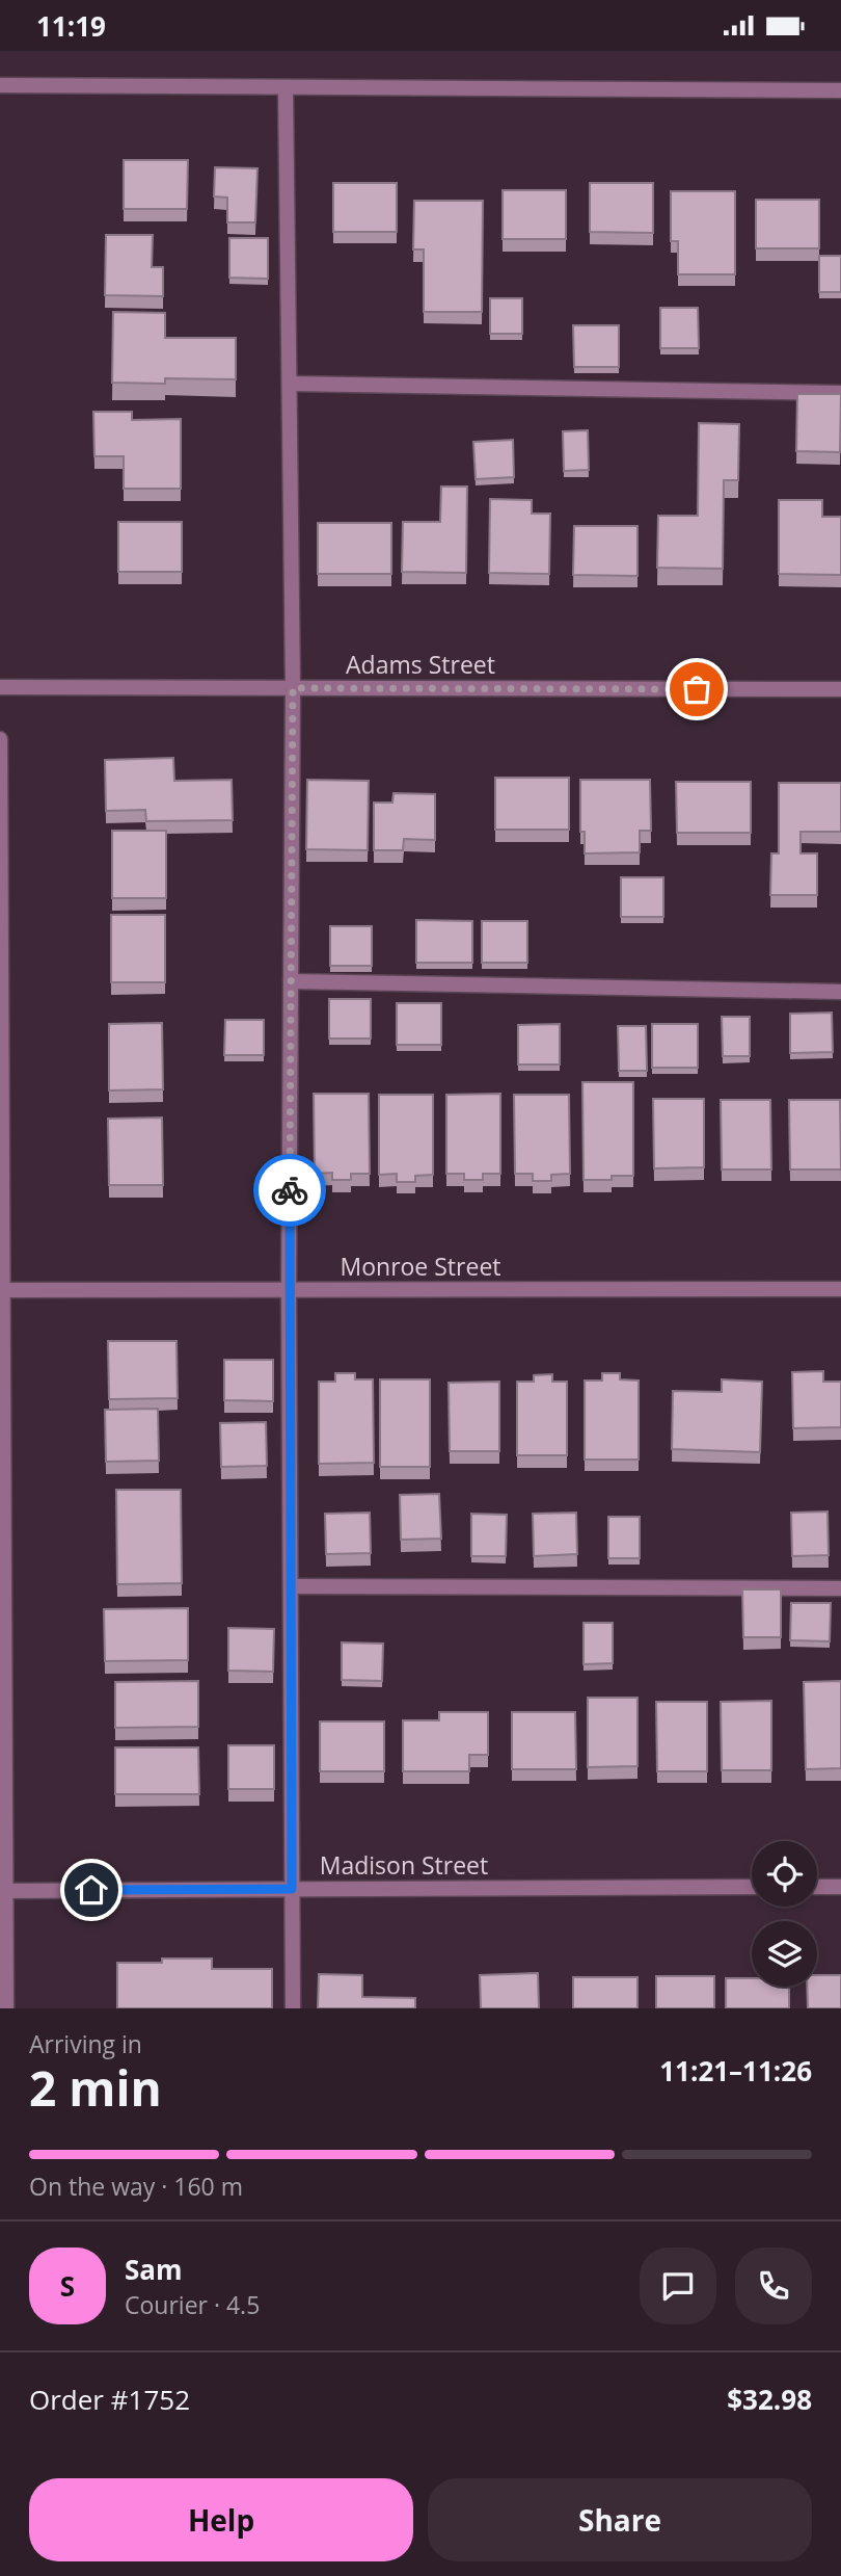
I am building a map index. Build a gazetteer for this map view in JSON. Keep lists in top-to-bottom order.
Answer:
{
  "streets": {
    "street": ["Adams Street", "Monroe Street", "Madison Street"]
  },
  "page": {
    "status": "11:19",
    "heading": ["2 min", "Arriving in", "11:21–11:26"],
    "panel": [
      "Sam",
      "Courier · 4.5",
      "Order #1752",
      "$32.98"
    ],
    "bar": "On the way · 160 m",
    "round": "S",
    "buttons": ["Help", "Share"]
  }
}
